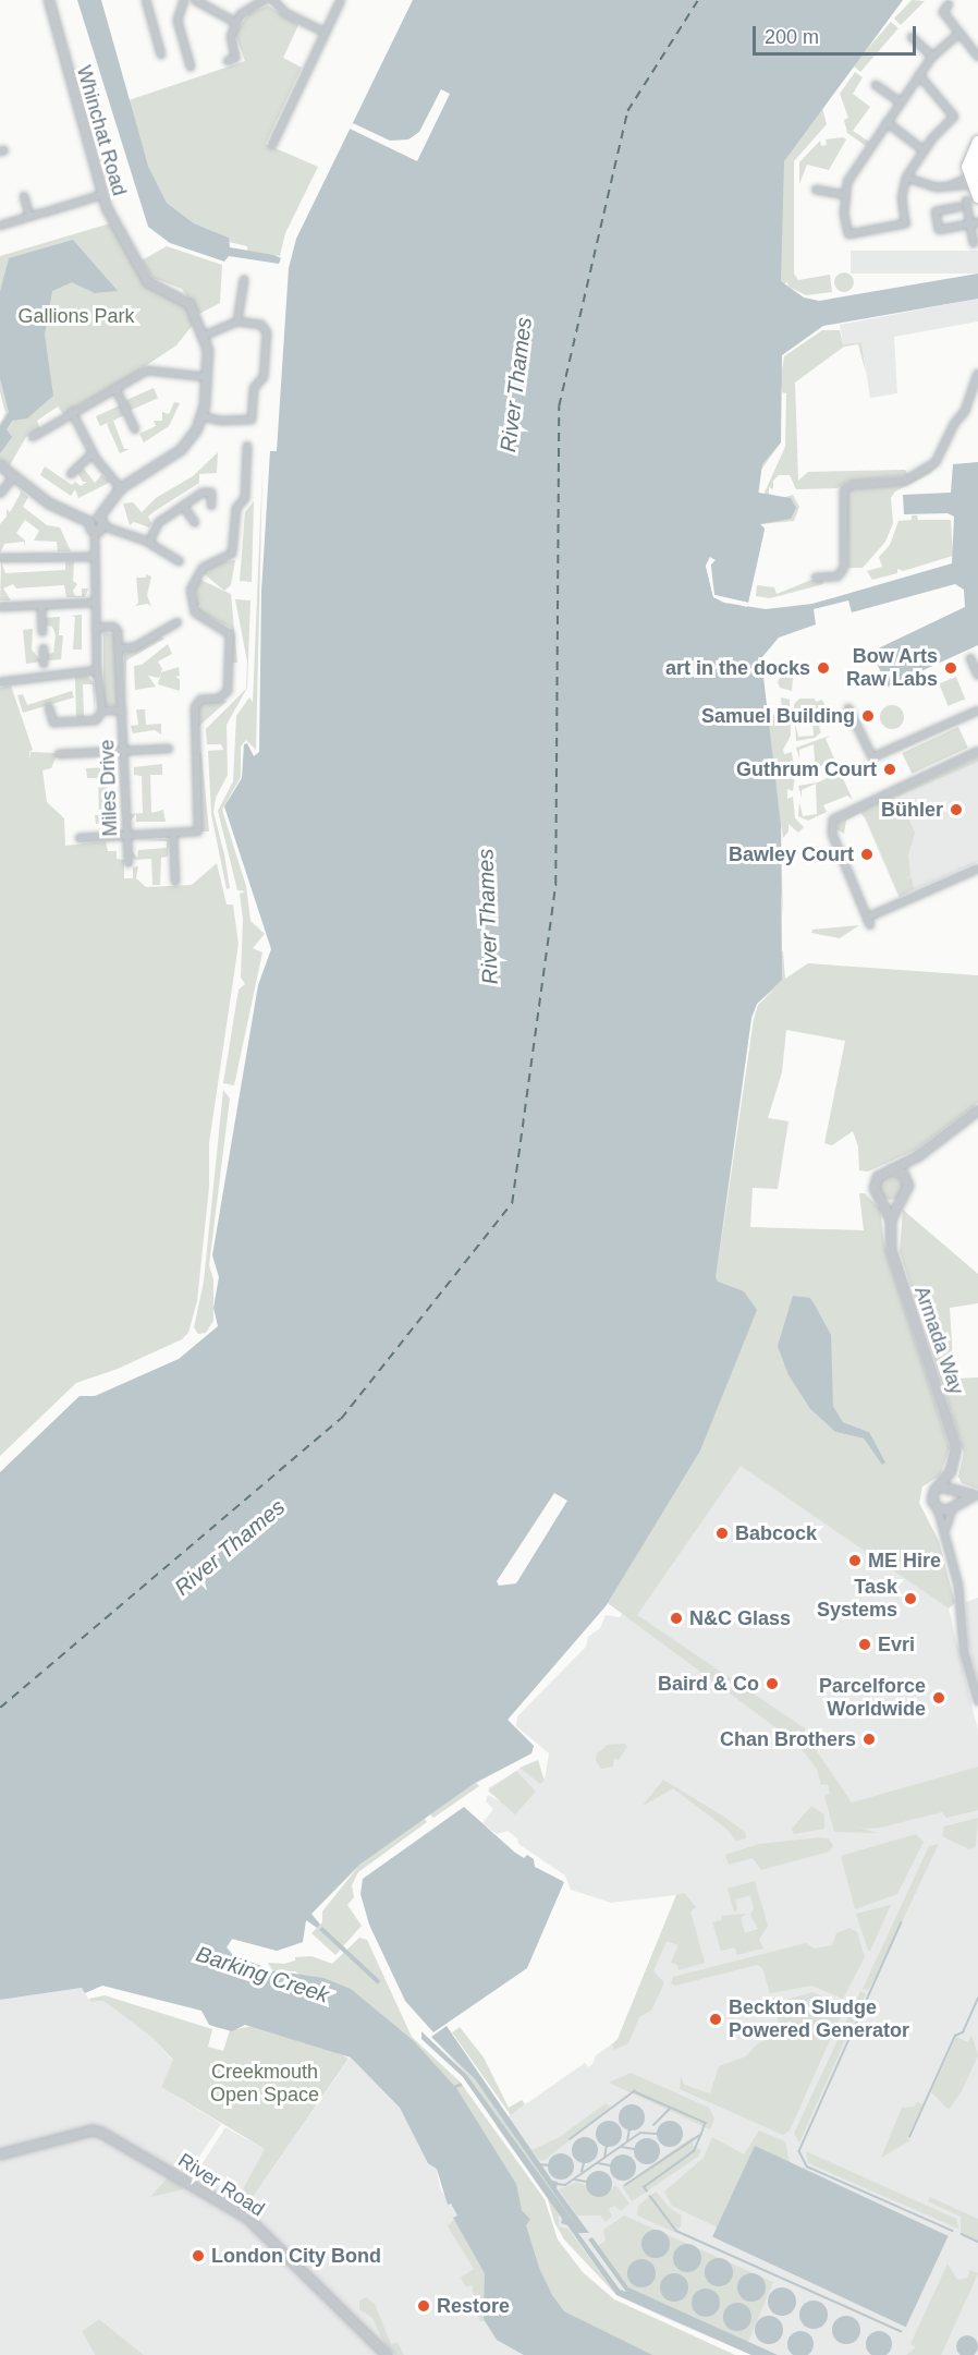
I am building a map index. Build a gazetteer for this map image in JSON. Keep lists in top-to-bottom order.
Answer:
{
  "streets": {
    "street": [
      "Whinchat Road",
      "Miles Drive",
      "Armada Way",
      "River Road"
    ]
  },
  "water": ["River Thames", "Barking Creek"],
  "parks": ["Gallions Park", "Creekmouth Open Space"],
  "places": [
    "art in the docks",
    "Bow Arts Raw Labs",
    "Samuel Building",
    "Guthrum Court",
    "Bühler",
    "Bawley Court",
    "Babcock",
    "ME Hire",
    "Task Systems",
    "N&C Glass",
    "Evri",
    "Baird & Co",
    "Parcelforce Worldwide",
    "Chan Brothers",
    "Beckton Sludge Powered Generator",
    "London City Bond",
    "Restore"
  ],
  "scale_bar": "200 m"
}
